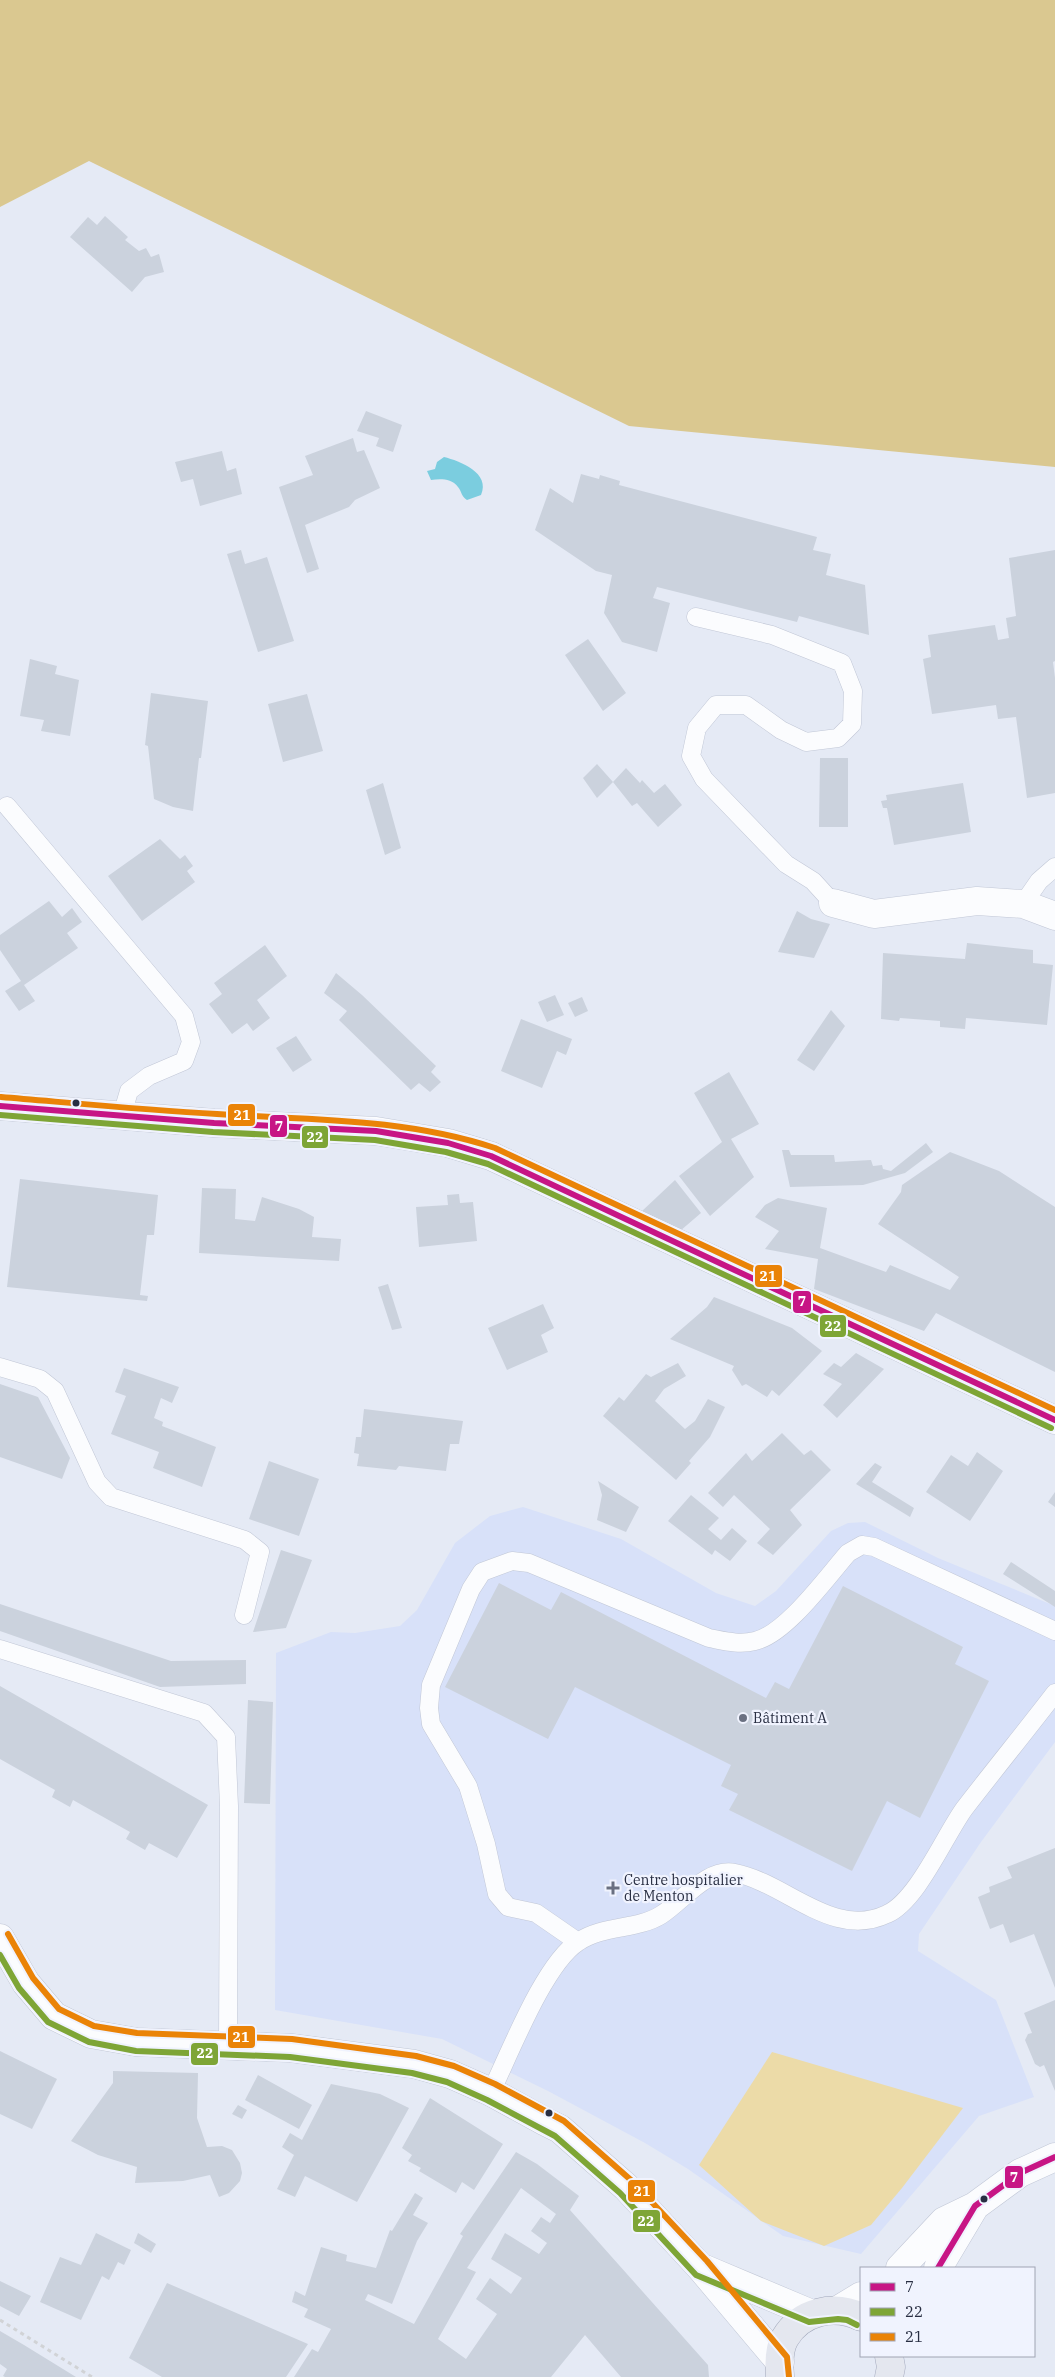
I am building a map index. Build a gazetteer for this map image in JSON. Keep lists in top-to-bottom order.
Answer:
{
  "places": {
    "other": ["Bâtiment A"],
    "health": ["Centre hospitalier de Menton"]
  },
  "lines": ["transit line 21", "transit line 7", "transit line 22"],
  "legend": ["7", "22", "21"]
}
